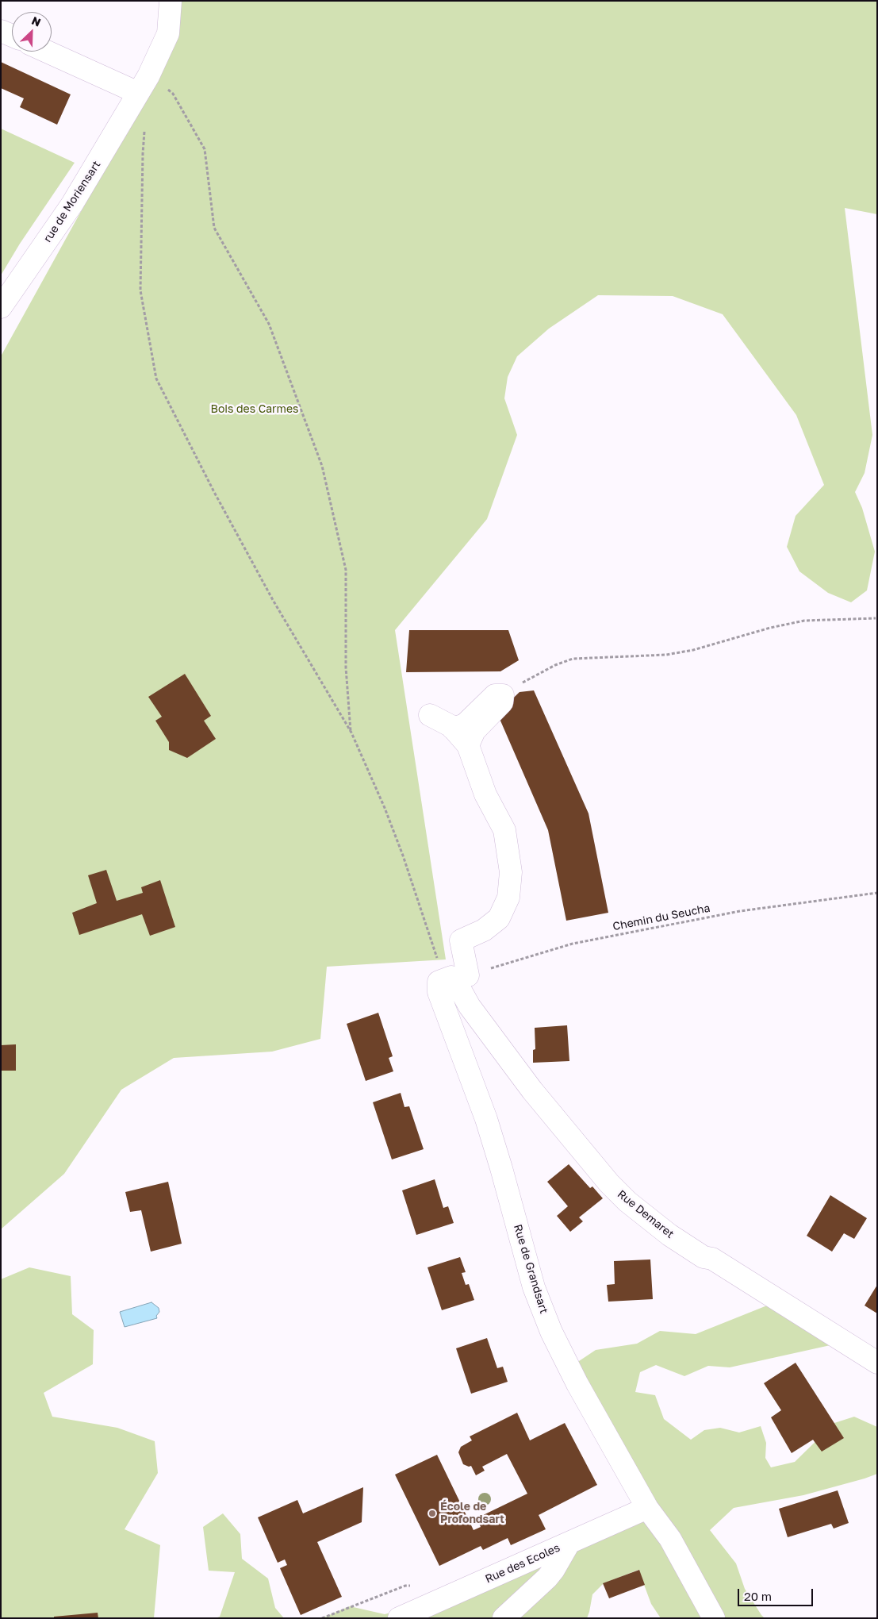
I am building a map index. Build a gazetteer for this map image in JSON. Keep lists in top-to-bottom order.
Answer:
{
  "streets": {
    "street": [
      "rue de Moriensart",
      "Rue Demaret",
      "Rue de Grandsart",
      "Rue des Ecoles"
    ],
    "path": ["Chemin du Seucha"]
  },
  "crossings": [
    ["Chemin du Seucha", "Rue Demaret"],
    ["Chemin du Seucha", "Rue de Grandsart"],
    ["Rue Demaret", "Rue de Grandsart"],
    ["Rue de Grandsart", "Rue des Ecoles"]
  ],
  "parks": ["Bois des Carmes"],
  "places": ["École de Profondsart"],
  "scale_bar": "20 m",
  "north": "top right"
}
